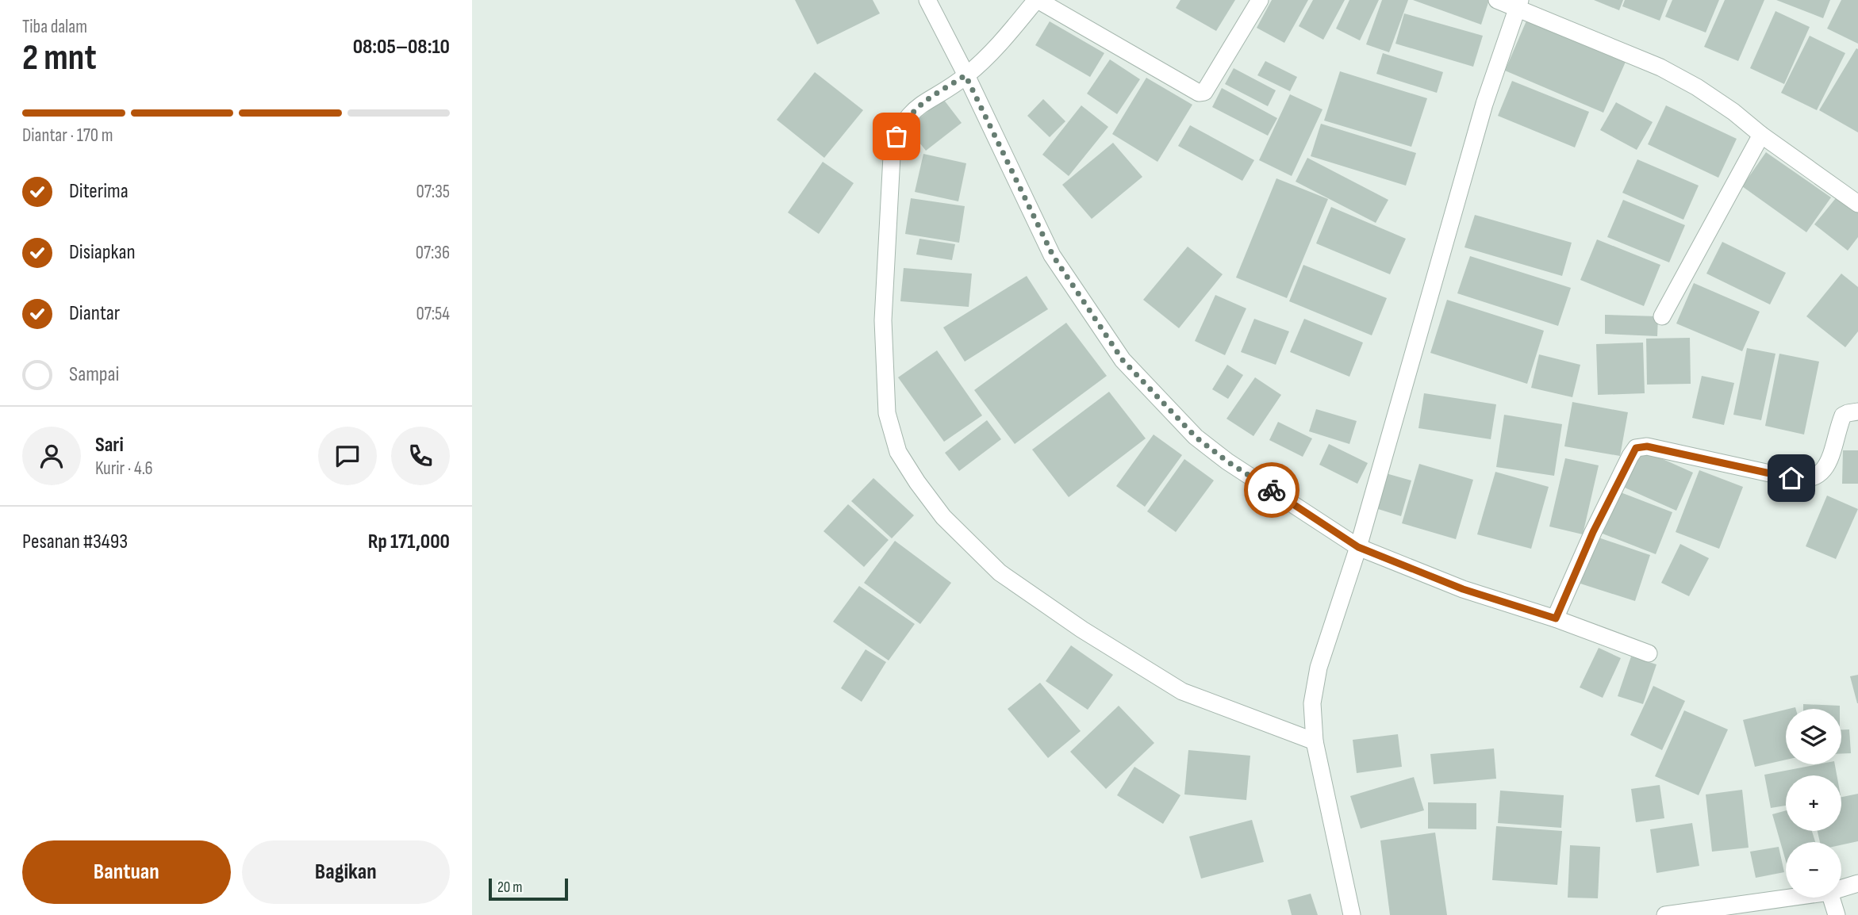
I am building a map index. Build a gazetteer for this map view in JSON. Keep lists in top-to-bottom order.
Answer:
{
  "scale_bar": "20 m",
  "page": {
    "heading": ["2 mnt", "Tiba dalam", "08:05–08:10"],
    "panel": [
      "Sari",
      "Kurir · 4.6",
      "Pesanan #3493",
      "Rp 171,000"
    ],
    "bar": "Diantar · 170 m",
    "list": [
      ["Diterima", "07:35"],
      ["Disiapkan", "07:36"],
      ["Diantar", "07:54"],
      "Sampai"
    ],
    "map_buttons": ["+", "−"],
    "buttons": ["Bantuan", "Bagikan"],
    "scale": "20 m"
  }
}
